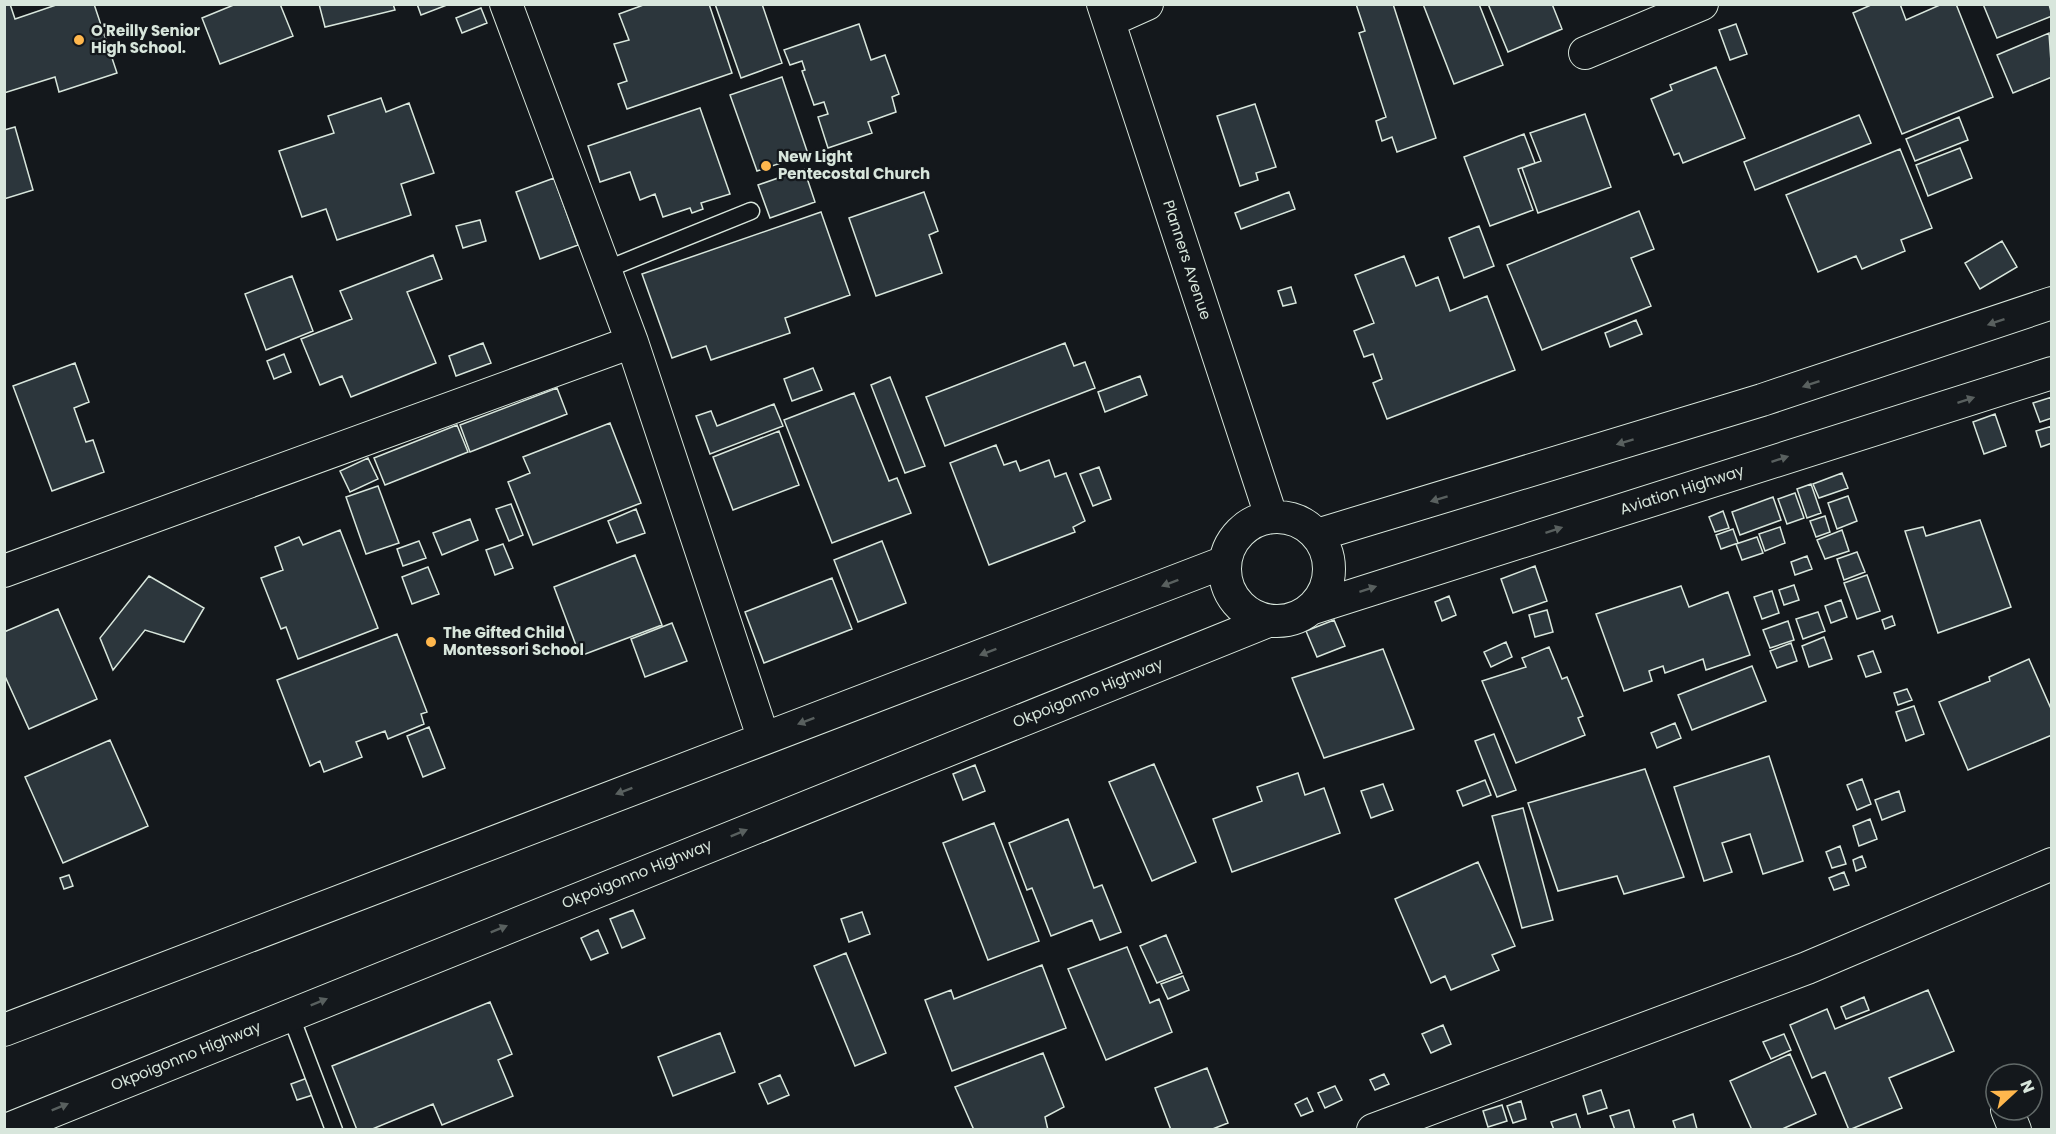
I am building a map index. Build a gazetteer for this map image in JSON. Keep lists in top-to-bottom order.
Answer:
{
  "streets": {
    "street": ["Planners Avenue", "Aviation Highway", "Okpoigonno Highway"]
  },
  "crossings": [
    ["Planners Avenue", "Aviation Highway"],
    ["Planners Avenue", "Okpoigonno Highway"],
    ["Aviation Highway", "Okpoigonno Highway"]
  ],
  "places": ["O'Reilly Senior High School.", "New Light Pentecostal Church", "The Gifted Child Montessori School"],
  "north": "right"
}
